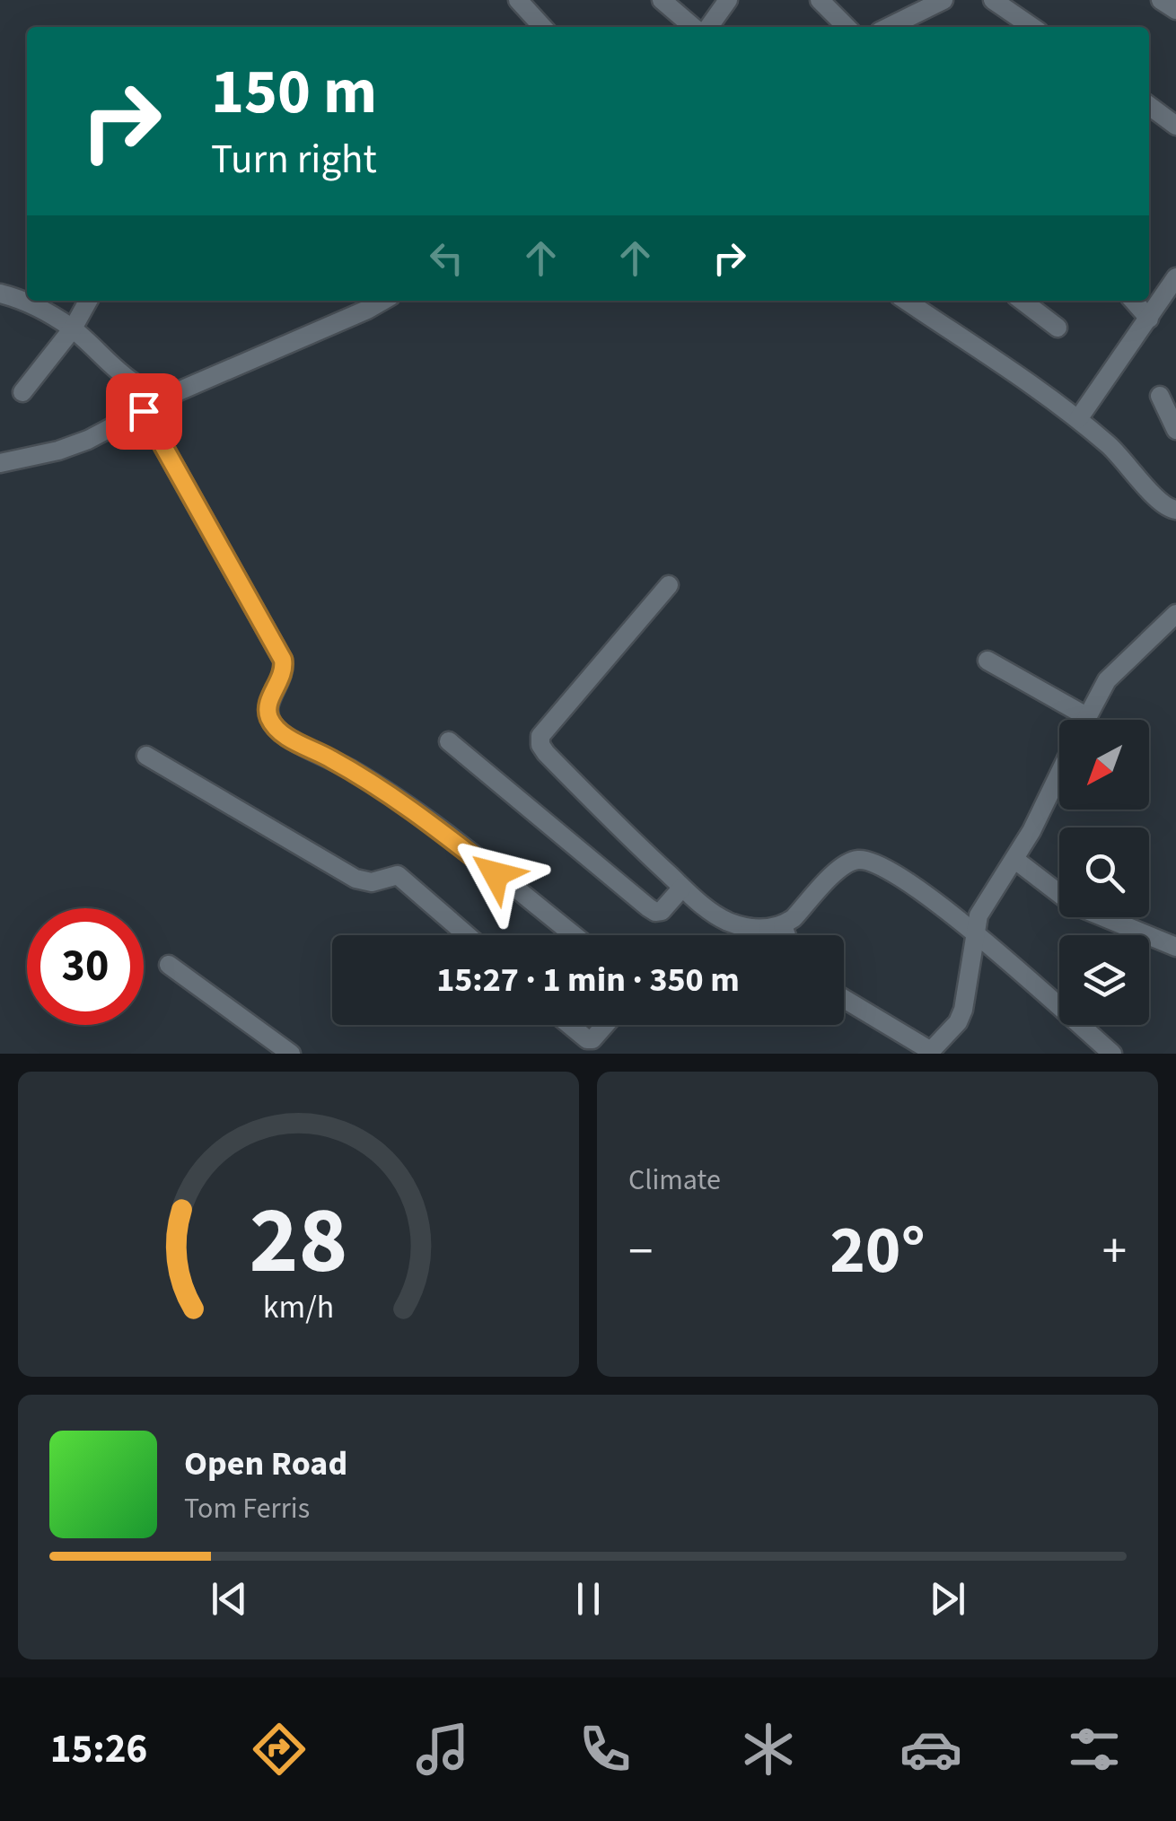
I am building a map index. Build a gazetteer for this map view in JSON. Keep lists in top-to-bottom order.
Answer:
{
  "north": "bottom left",
  "page": {
    "turn": ["150 m", "Turn right"],
    "limit": "30",
    "trip": "15:27 · 1 min · 350 m",
    "tile": "Climate",
    "heat": ["−", "20°", "+"],
    "song": ["Open Road", "Tom Ferris"],
    "tabs": "15:26",
    "gauge": ["28", "km/h"]
  }
}
